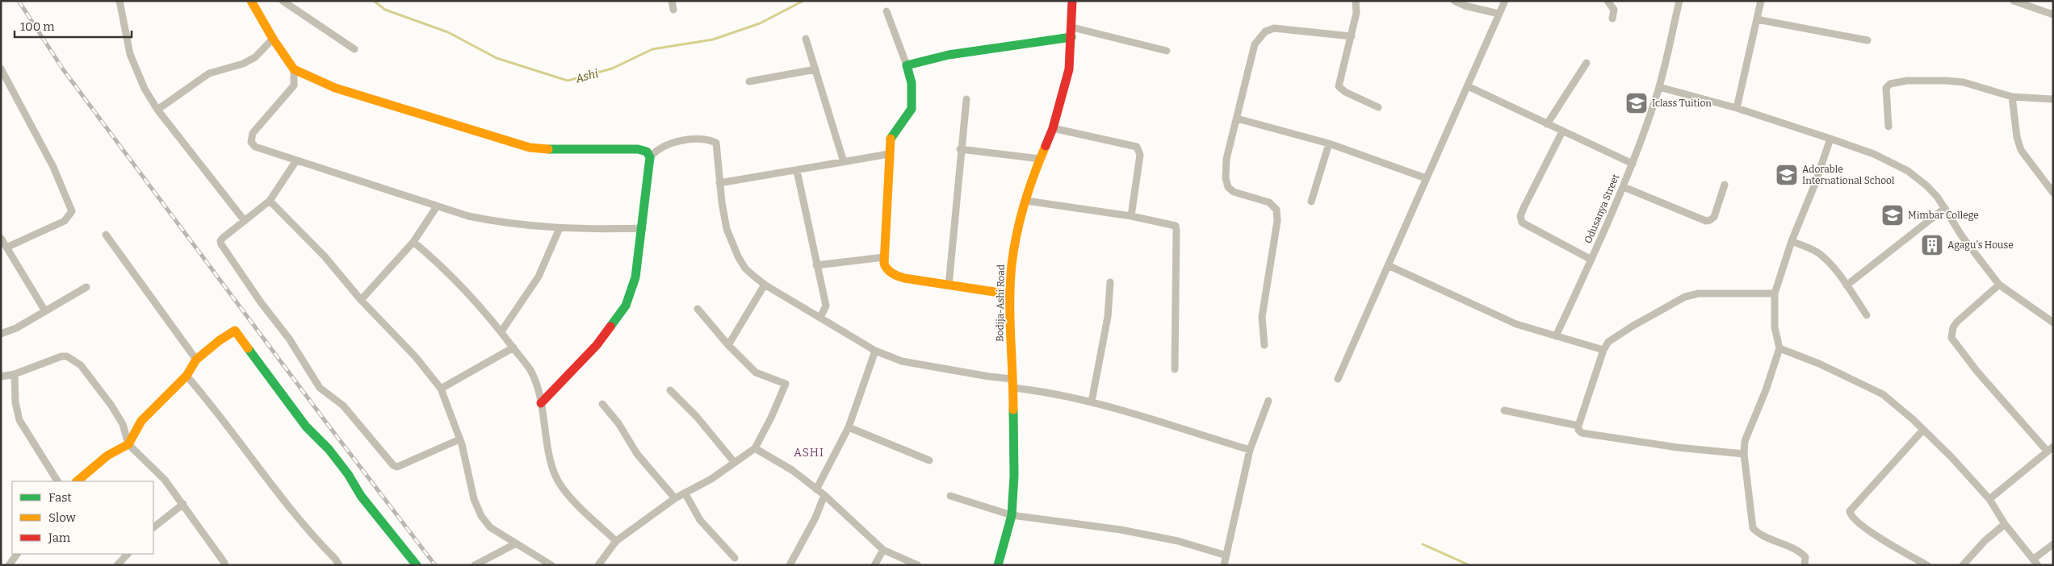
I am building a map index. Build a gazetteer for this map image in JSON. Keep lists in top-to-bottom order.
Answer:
{
  "streets": {
    "street": ["Odusanya Street", "Bodija-Ashi Road"]
  },
  "districts": ["ASHI"],
  "water": ["Ashi"],
  "places": {
    "school or university": ["Iclass Tuition", "Adorable International School", "Mimbar College"],
    "building": ["Agagu's House"]
  },
  "legend": ["Fast", "Slow", "Jam"],
  "scale_bar": "100 m"
}
